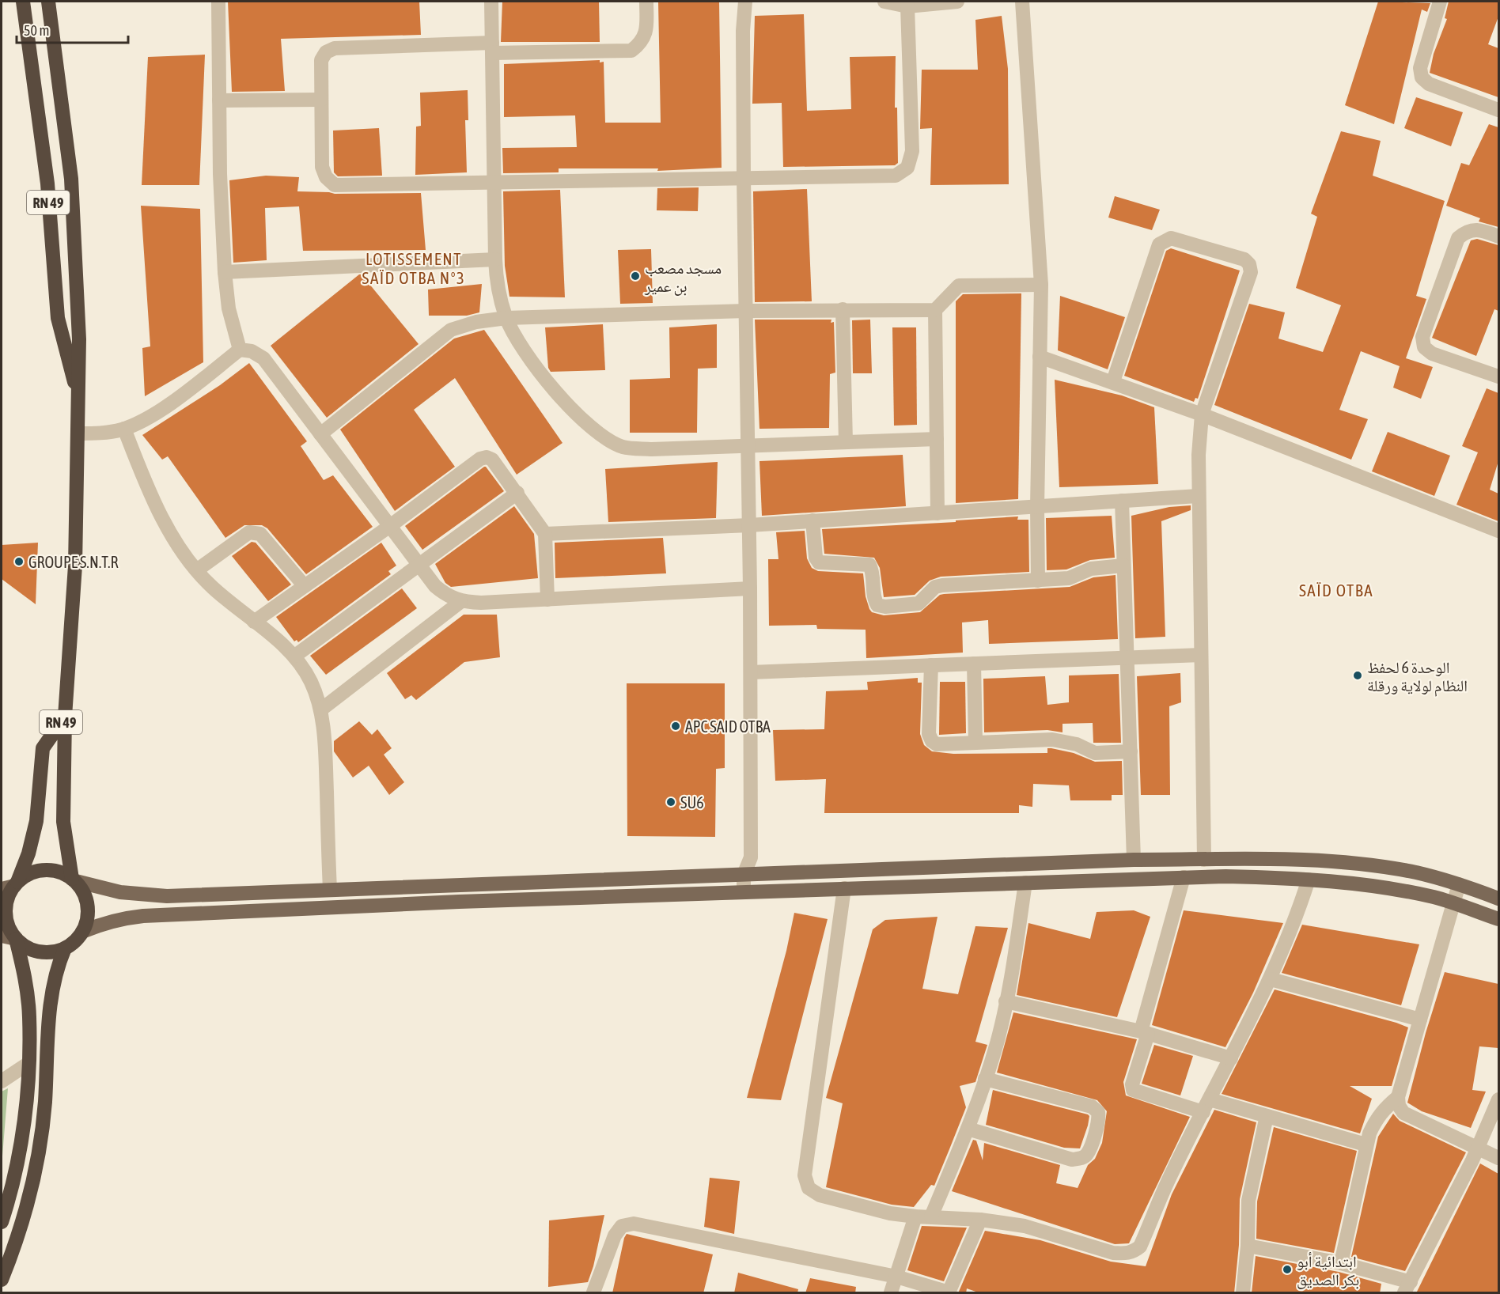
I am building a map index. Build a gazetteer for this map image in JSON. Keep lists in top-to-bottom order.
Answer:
{
  "streets": {
    "highway": ["RN 49"]
  },
  "districts": ["LOTISSEMENT SAÏD OTBA N°3", "SAÏD OTBA"],
  "places": [
    "مسجد مصعب بن عمير",
    "GROUPE S.N.T.R",
    "الوحدة 6 لحفظ النظام لولاية ورقلة",
    "APC SAID OTBA",
    "SU6",
    "ابتدائية أبو بكر الصديق"
  ],
  "scale_bar": "50 m"
}
